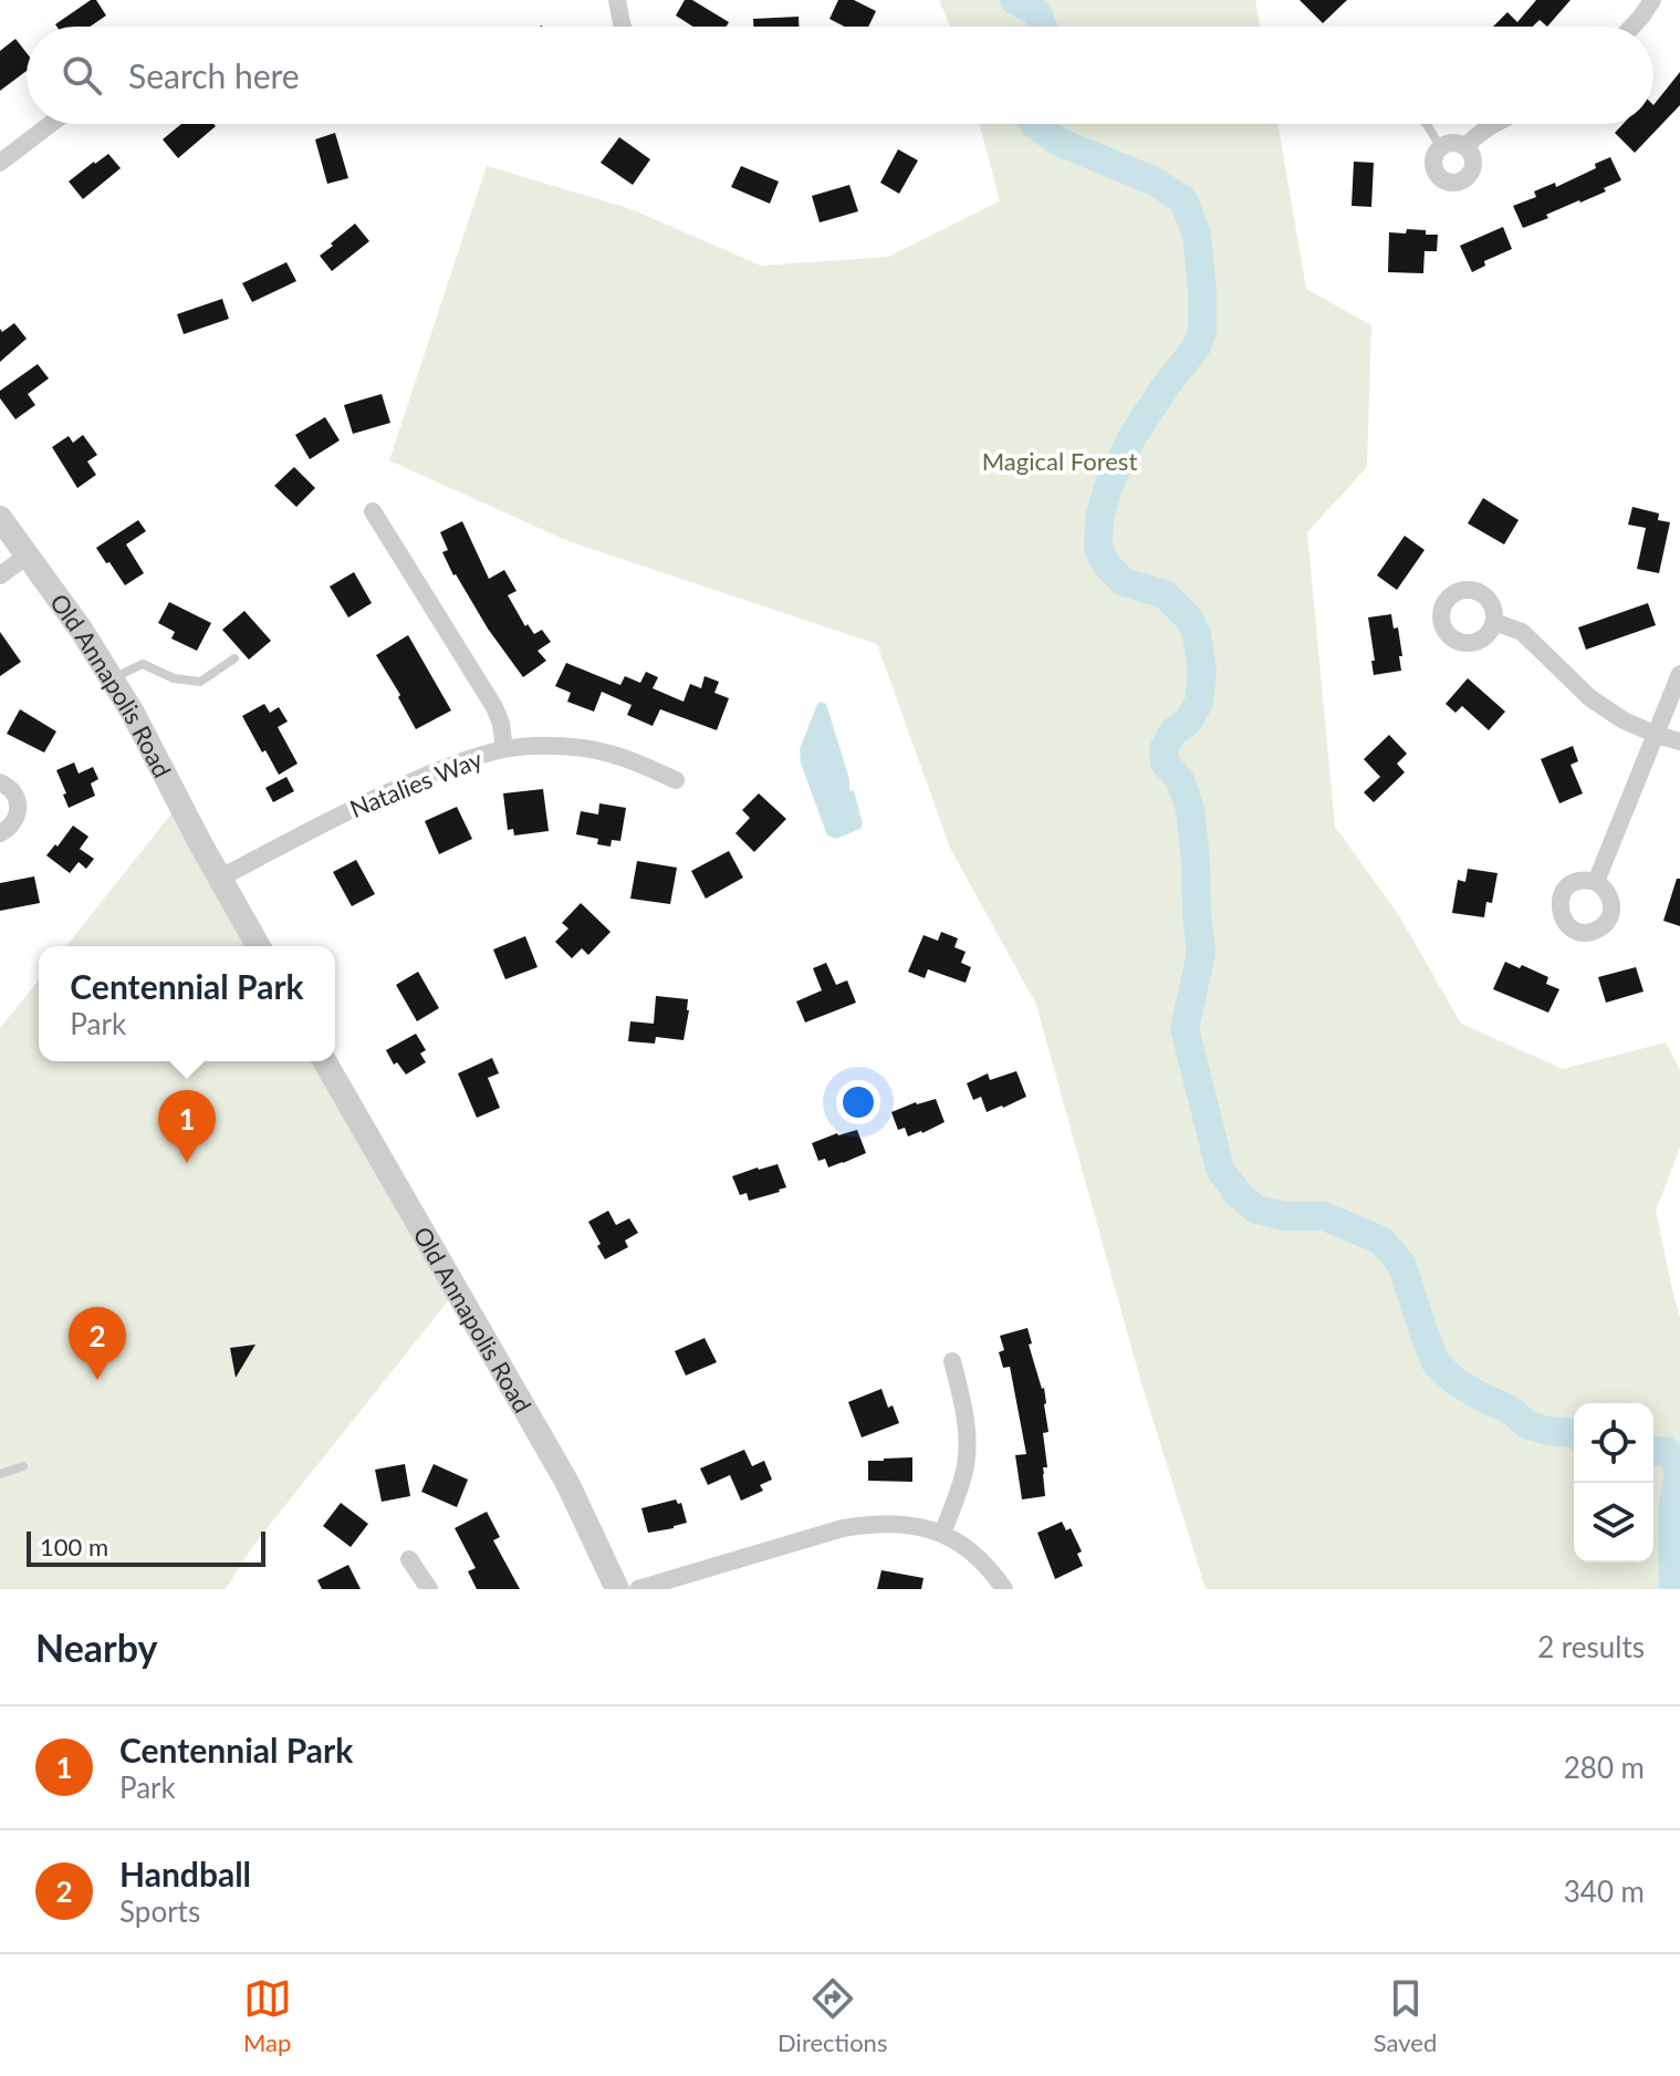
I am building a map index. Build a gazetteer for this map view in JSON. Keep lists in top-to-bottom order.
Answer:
{
  "streets": {
    "street": ["Old Annapolis Road", "Natalies Way"]
  },
  "crossings": [
    ["Old Annapolis Road", "Natalies Way"]
  ],
  "parks": ["Magical Forest"],
  "scale_bar": "100 m",
  "page": {
    "search": "Search here",
    "popup": ["Centennial Park", "Park"],
    "pins": ["1", "2"],
    "scale": "100 m",
    "heading": ["Nearby", "2 results"],
    "list": [
      {
        "mark": "1",
        "name": "Centennial Park",
        "note": "Park",
        "value": "280 m"
      },
      {
        "mark": "2",
        "name": "Handball",
        "note": "Sports",
        "value": "340 m"
      }
    ],
    "nav": ["Map", "Directions", "Saved"]
  }
}
